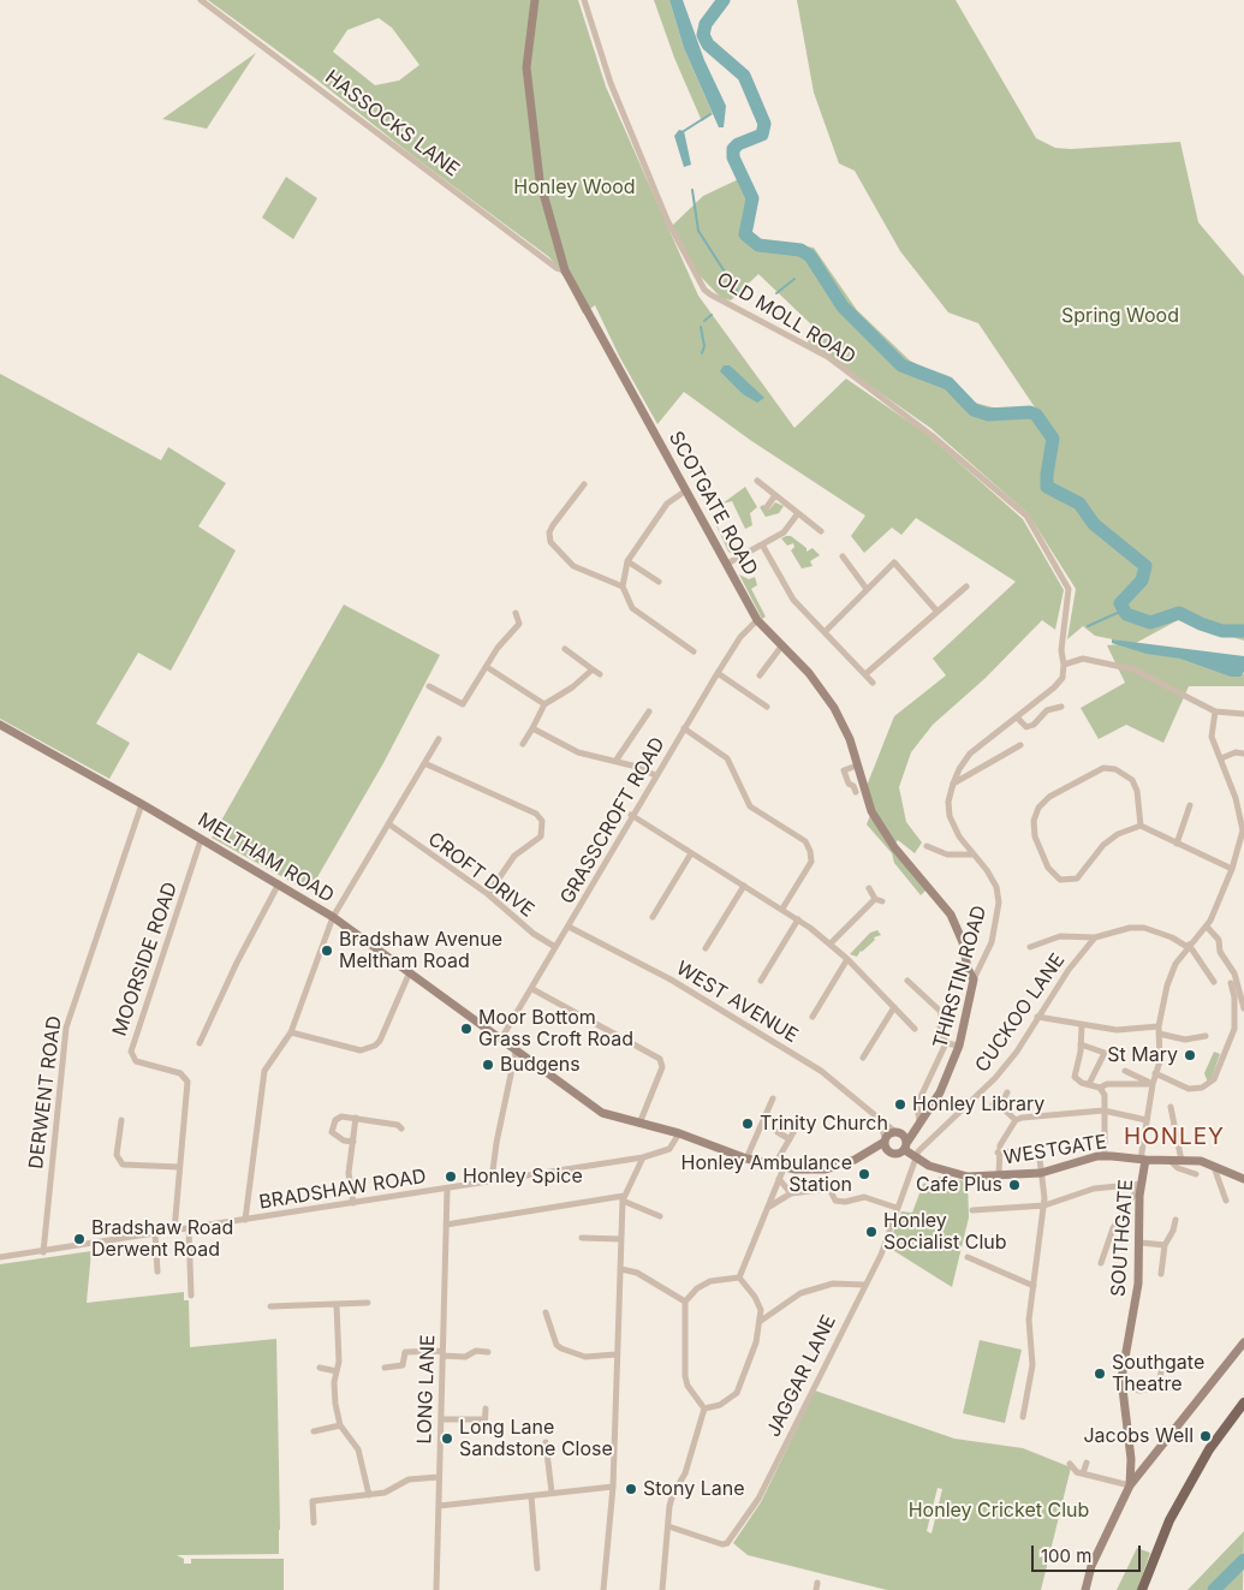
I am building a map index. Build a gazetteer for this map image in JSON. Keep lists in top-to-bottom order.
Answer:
{
  "streets": {
    "street": [
      "HASSOCKS LANE",
      "OLD MOLL ROAD",
      "SCOTGATE ROAD",
      "GRASSCROFT ROAD",
      "MELTHAM ROAD",
      "CROFT DRIVE",
      "MOORSIDE ROAD",
      "THIRSTIN ROAD",
      "WEST AVENUE",
      "CUCKOO LANE",
      "DERWENT ROAD",
      "WESTGATE",
      "BRADSHAW ROAD",
      "SOUTHGATE",
      "JAGGAR LANE",
      "LONG LANE"
    ]
  },
  "crossings": [
    ["HASSOCKS LANE", "SCOTGATE ROAD"],
    ["OLD MOLL ROAD", "THIRSTIN ROAD"],
    ["SCOTGATE ROAD", "GRASSCROFT ROAD"],
    ["SCOTGATE ROAD", "THIRSTIN ROAD"],
    ["GRASSCROFT ROAD", "MELTHAM ROAD"],
    ["GRASSCROFT ROAD", "CROFT DRIVE"],
    ["GRASSCROFT ROAD", "WEST AVENUE"],
    ["MELTHAM ROAD", "MOORSIDE ROAD"],
    ["MELTHAM ROAD", "DERWENT ROAD"],
    ["MELTHAM ROAD", "BRADSHAW ROAD"],
    ["MOORSIDE ROAD", "BRADSHAW ROAD"],
    ["THIRSTIN ROAD", "WESTGATE"],
    ["WEST AVENUE", "WESTGATE"],
    ["CUCKOO LANE", "WESTGATE"],
    ["CUCKOO LANE", "JAGGAR LANE"],
    ["DERWENT ROAD", "BRADSHAW ROAD"],
    ["WESTGATE", "SOUTHGATE"],
    ["WESTGATE", "JAGGAR LANE"],
    ["BRADSHAW ROAD", "LONG LANE"]
  ],
  "districts": ["HONLEY"],
  "parks": ["Honley Wood", "Spring Wood", "Honley Cricket Club"],
  "places": [
    "Bradshaw Avenue Meltham Road",
    "Moor Bottom Grass Croft Road",
    "St Mary",
    "Budgens",
    "Honley Library",
    "Trinity Church",
    "Honley Ambulance Station",
    "Honley Spice",
    "Cafe Plus",
    "Honley Socialist Club",
    "Bradshaw Road Derwent Road",
    "Southgate Theatre",
    "Jacobs Well",
    "Long Lane Sandstone Close",
    "Stony Lane"
  ],
  "scale_bar": "100 m"
}
